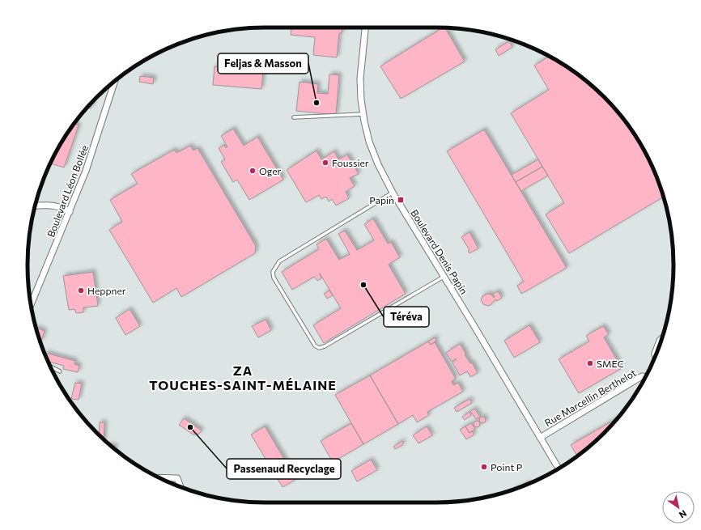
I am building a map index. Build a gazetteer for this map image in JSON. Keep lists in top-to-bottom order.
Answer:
{
  "streets": {
    "street": ["Boulevard Léon Bollée", "Boulevard Denis Papin", "Rue Marcellin Berthelot"]
  },
  "crossings": [
    ["Boulevard Denis Papin", "Rue Marcellin Berthelot"]
  ],
  "districts": ["ZA TOUCHES-SAINT-MÉLAINE"],
  "places": {
    "other": [
      "Feljas & Masson",
      "Foussier",
      "Oger",
      "Téréva",
      "Heppner",
      "SMEC",
      "Passenaud Recyclage",
      "Point P"
    ],
    "transit": ["Papin"]
  },
  "north": "bottom right"
}
